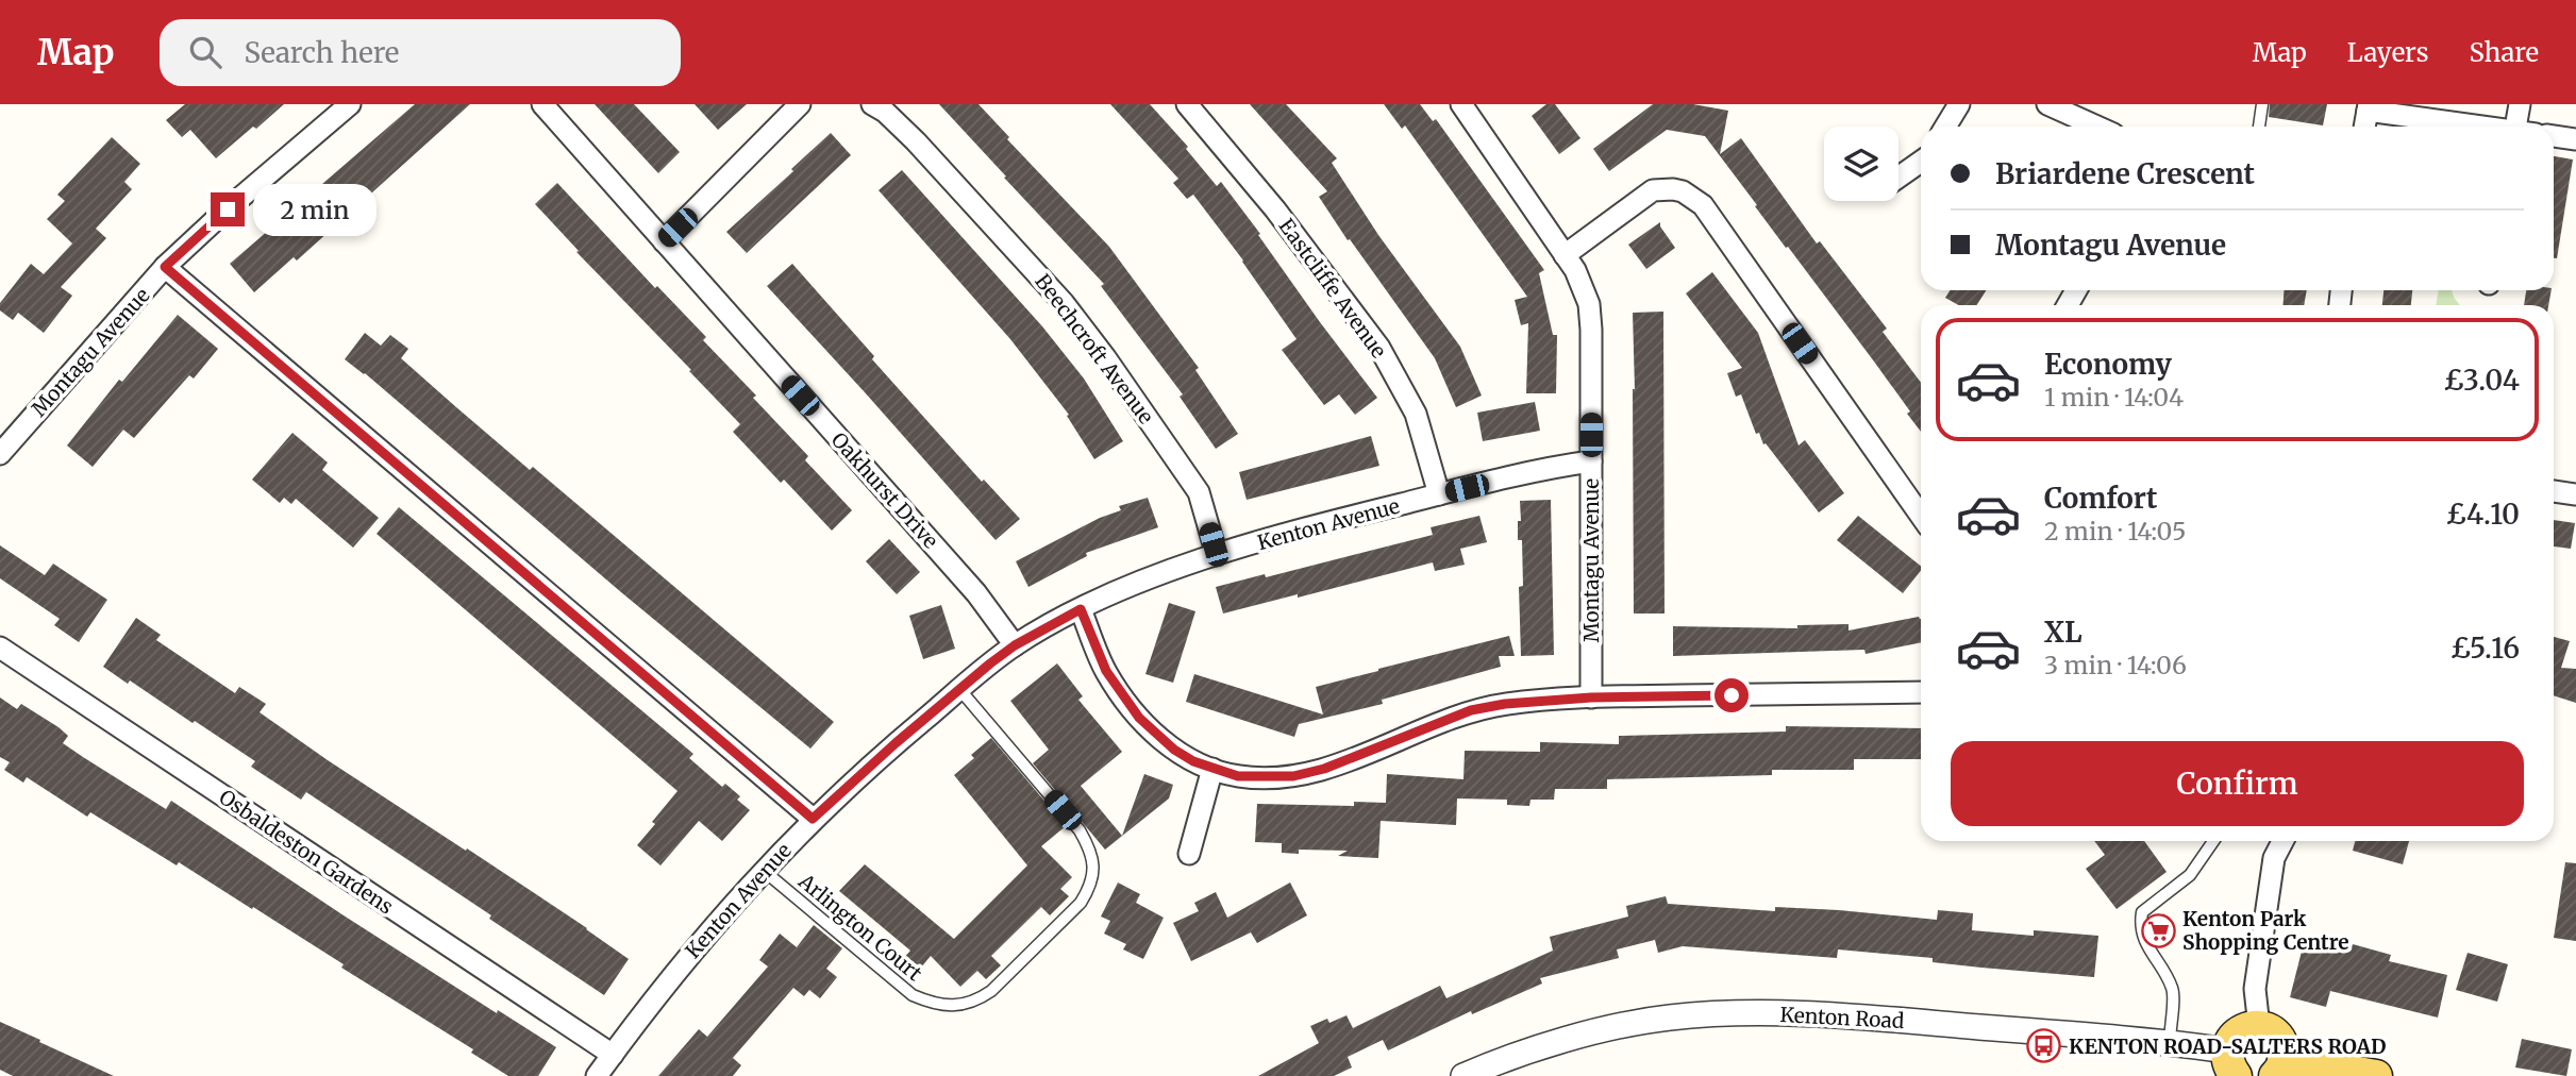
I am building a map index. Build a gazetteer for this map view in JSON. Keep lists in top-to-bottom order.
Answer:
{
  "streets": {
    "street": [
      "Eastcliffe Avenue",
      "Beechcroft Avenue",
      "Montagu Avenue",
      "Oakhurst Drive",
      "Kenton Avenue",
      "Osbaldeston Gardens",
      "Kenton Road"
    ],
    "lane": ["Arlington Court"]
  },
  "crossings": [
    ["Eastcliffe Avenue", "Kenton Avenue"],
    ["Beechcroft Avenue", "Kenton Avenue"],
    ["Montagu Avenue", "Kenton Avenue"],
    ["Oakhurst Drive", "Kenton Avenue"],
    ["Kenton Avenue", "Osbaldeston Gardens"],
    ["Kenton Avenue", "Arlington Court"]
  ],
  "places": {
    "supermarket": ["Kenton Park Shopping Centre"],
    "bus stop": ["KENTON ROAD-SALTERS ROAD"]
  },
  "page": {
    "header": "Map",
    "search": "Search here",
    "nav": ["Map", "Layers", "Share"],
    "banner": ["Briardene Crescent", "Montagu Avenue"],
    "bubble": "2 min",
    "list": [
      {
        "name": "Economy",
        "note": "1 min · 14:04",
        "value": "£3.04"
      },
      {
        "name": "Comfort",
        "note": "2 min · 14:05",
        "value": "£4.10"
      },
      {
        "name": "XL",
        "note": "3 min · 14:06",
        "value": "£5.16"
      }
    ],
    "buttons": "Confirm"
  }
}
